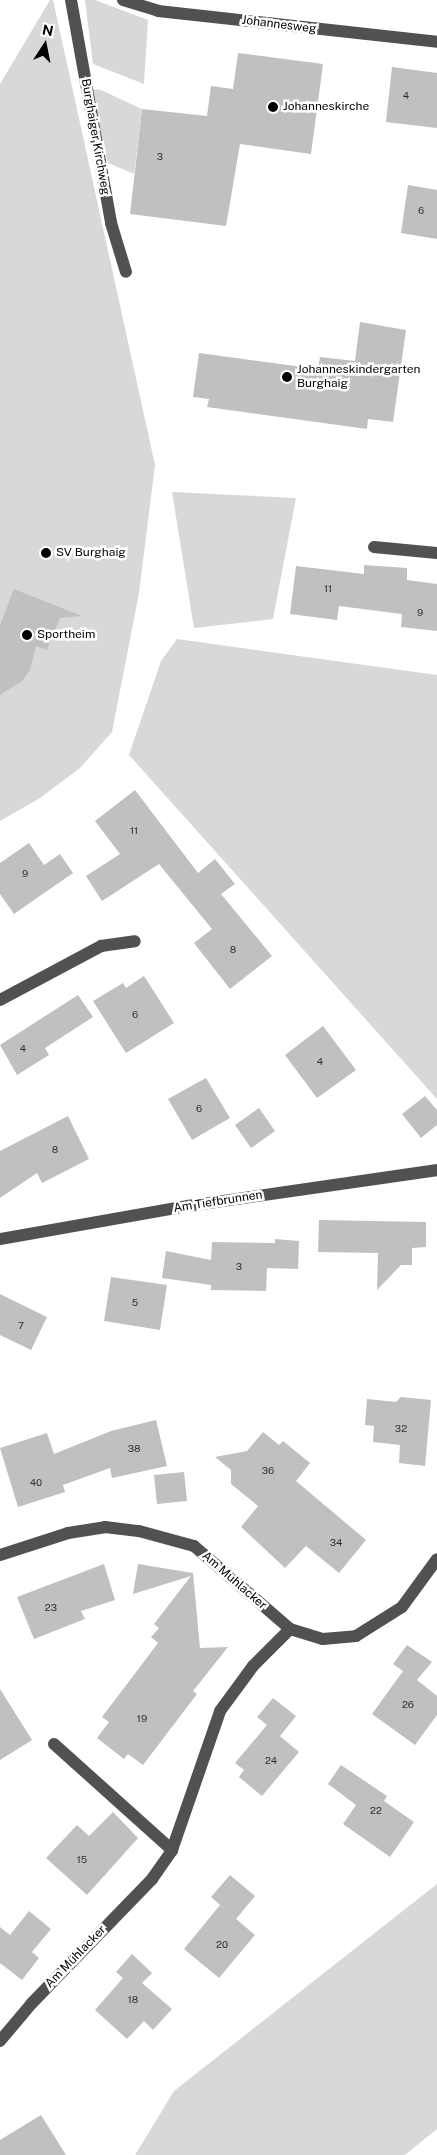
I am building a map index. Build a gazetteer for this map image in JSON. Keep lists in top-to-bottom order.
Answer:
{
  "streets": {
    "street": [
      "Johannesweg",
      "Burghaiger Kirchweg",
      "Am Tiefbrunnen",
      "Am Mühlacker"
    ]
  },
  "places": [
    "Johanneskirche",
    "Johanneskindergarten Burghaig",
    "SV Burghaig",
    "Sportheim"
  ],
  "house_numbers": [
    "4",
    "3",
    "6",
    "11",
    "9",
    "11",
    "9",
    "8",
    "6",
    "4",
    "4",
    "6",
    "8",
    "3",
    "5",
    "7",
    "32",
    "38",
    "36",
    "40",
    "34",
    "23",
    "26",
    "19",
    "24",
    "22",
    "15",
    "20",
    "18"
  ],
  "north": "top"
}
